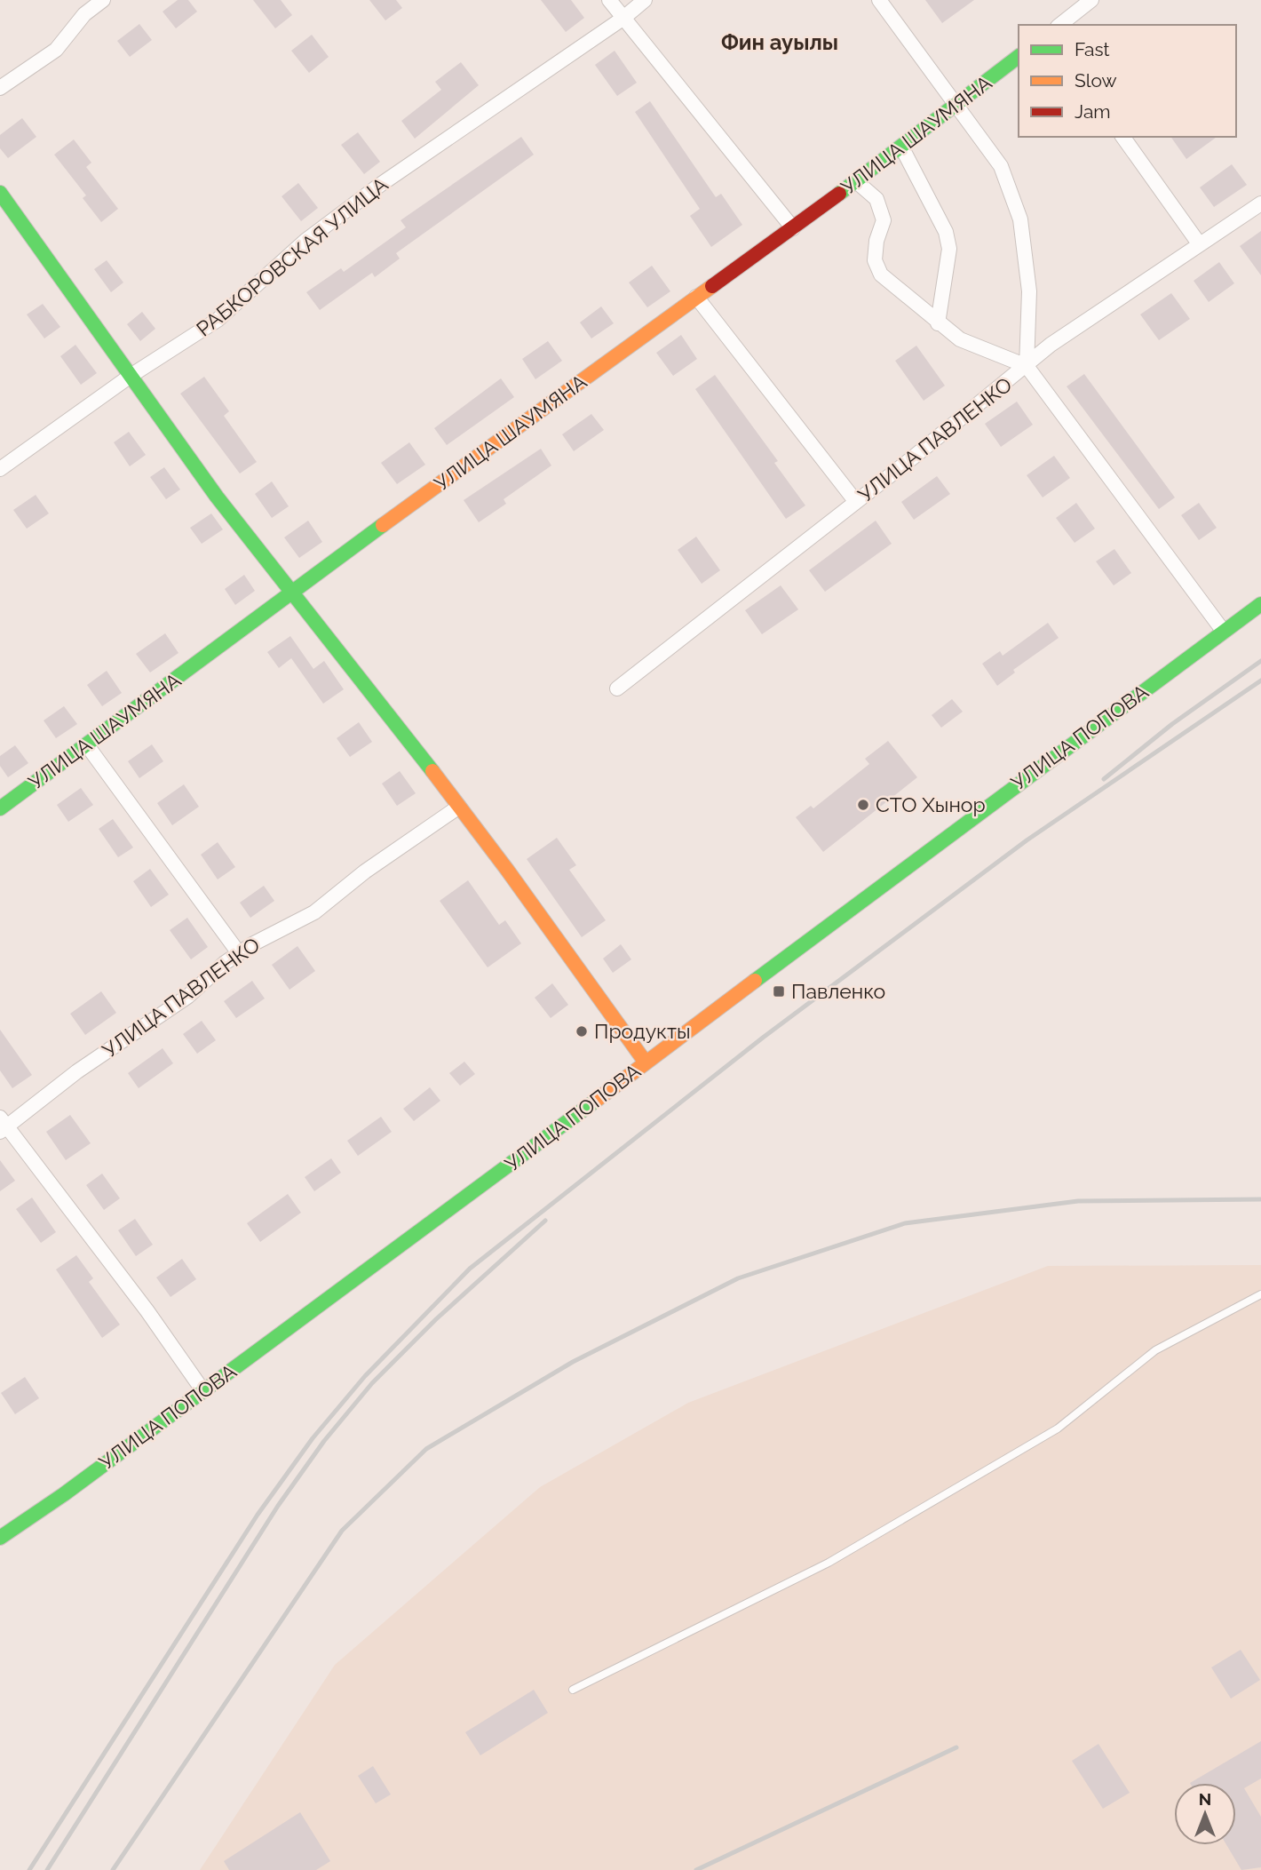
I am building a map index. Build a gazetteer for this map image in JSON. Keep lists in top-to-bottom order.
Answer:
{
  "streets": {
    "street": [
      "УЛИЦА ШАУМЯНА",
      "РАБКОРОВСКАЯ УЛИЦА",
      "УЛИЦА ПАВЛЕНКО",
      "УЛИЦА ПОПОВА"
    ]
  },
  "districts": ["Фин ауылы"],
  "places": {
    "other": ["СТО Хынор", "Продукты"],
    "transit": ["Павленко"]
  },
  "legend": ["Fast", "Slow", "Jam"],
  "north": "top"
}
